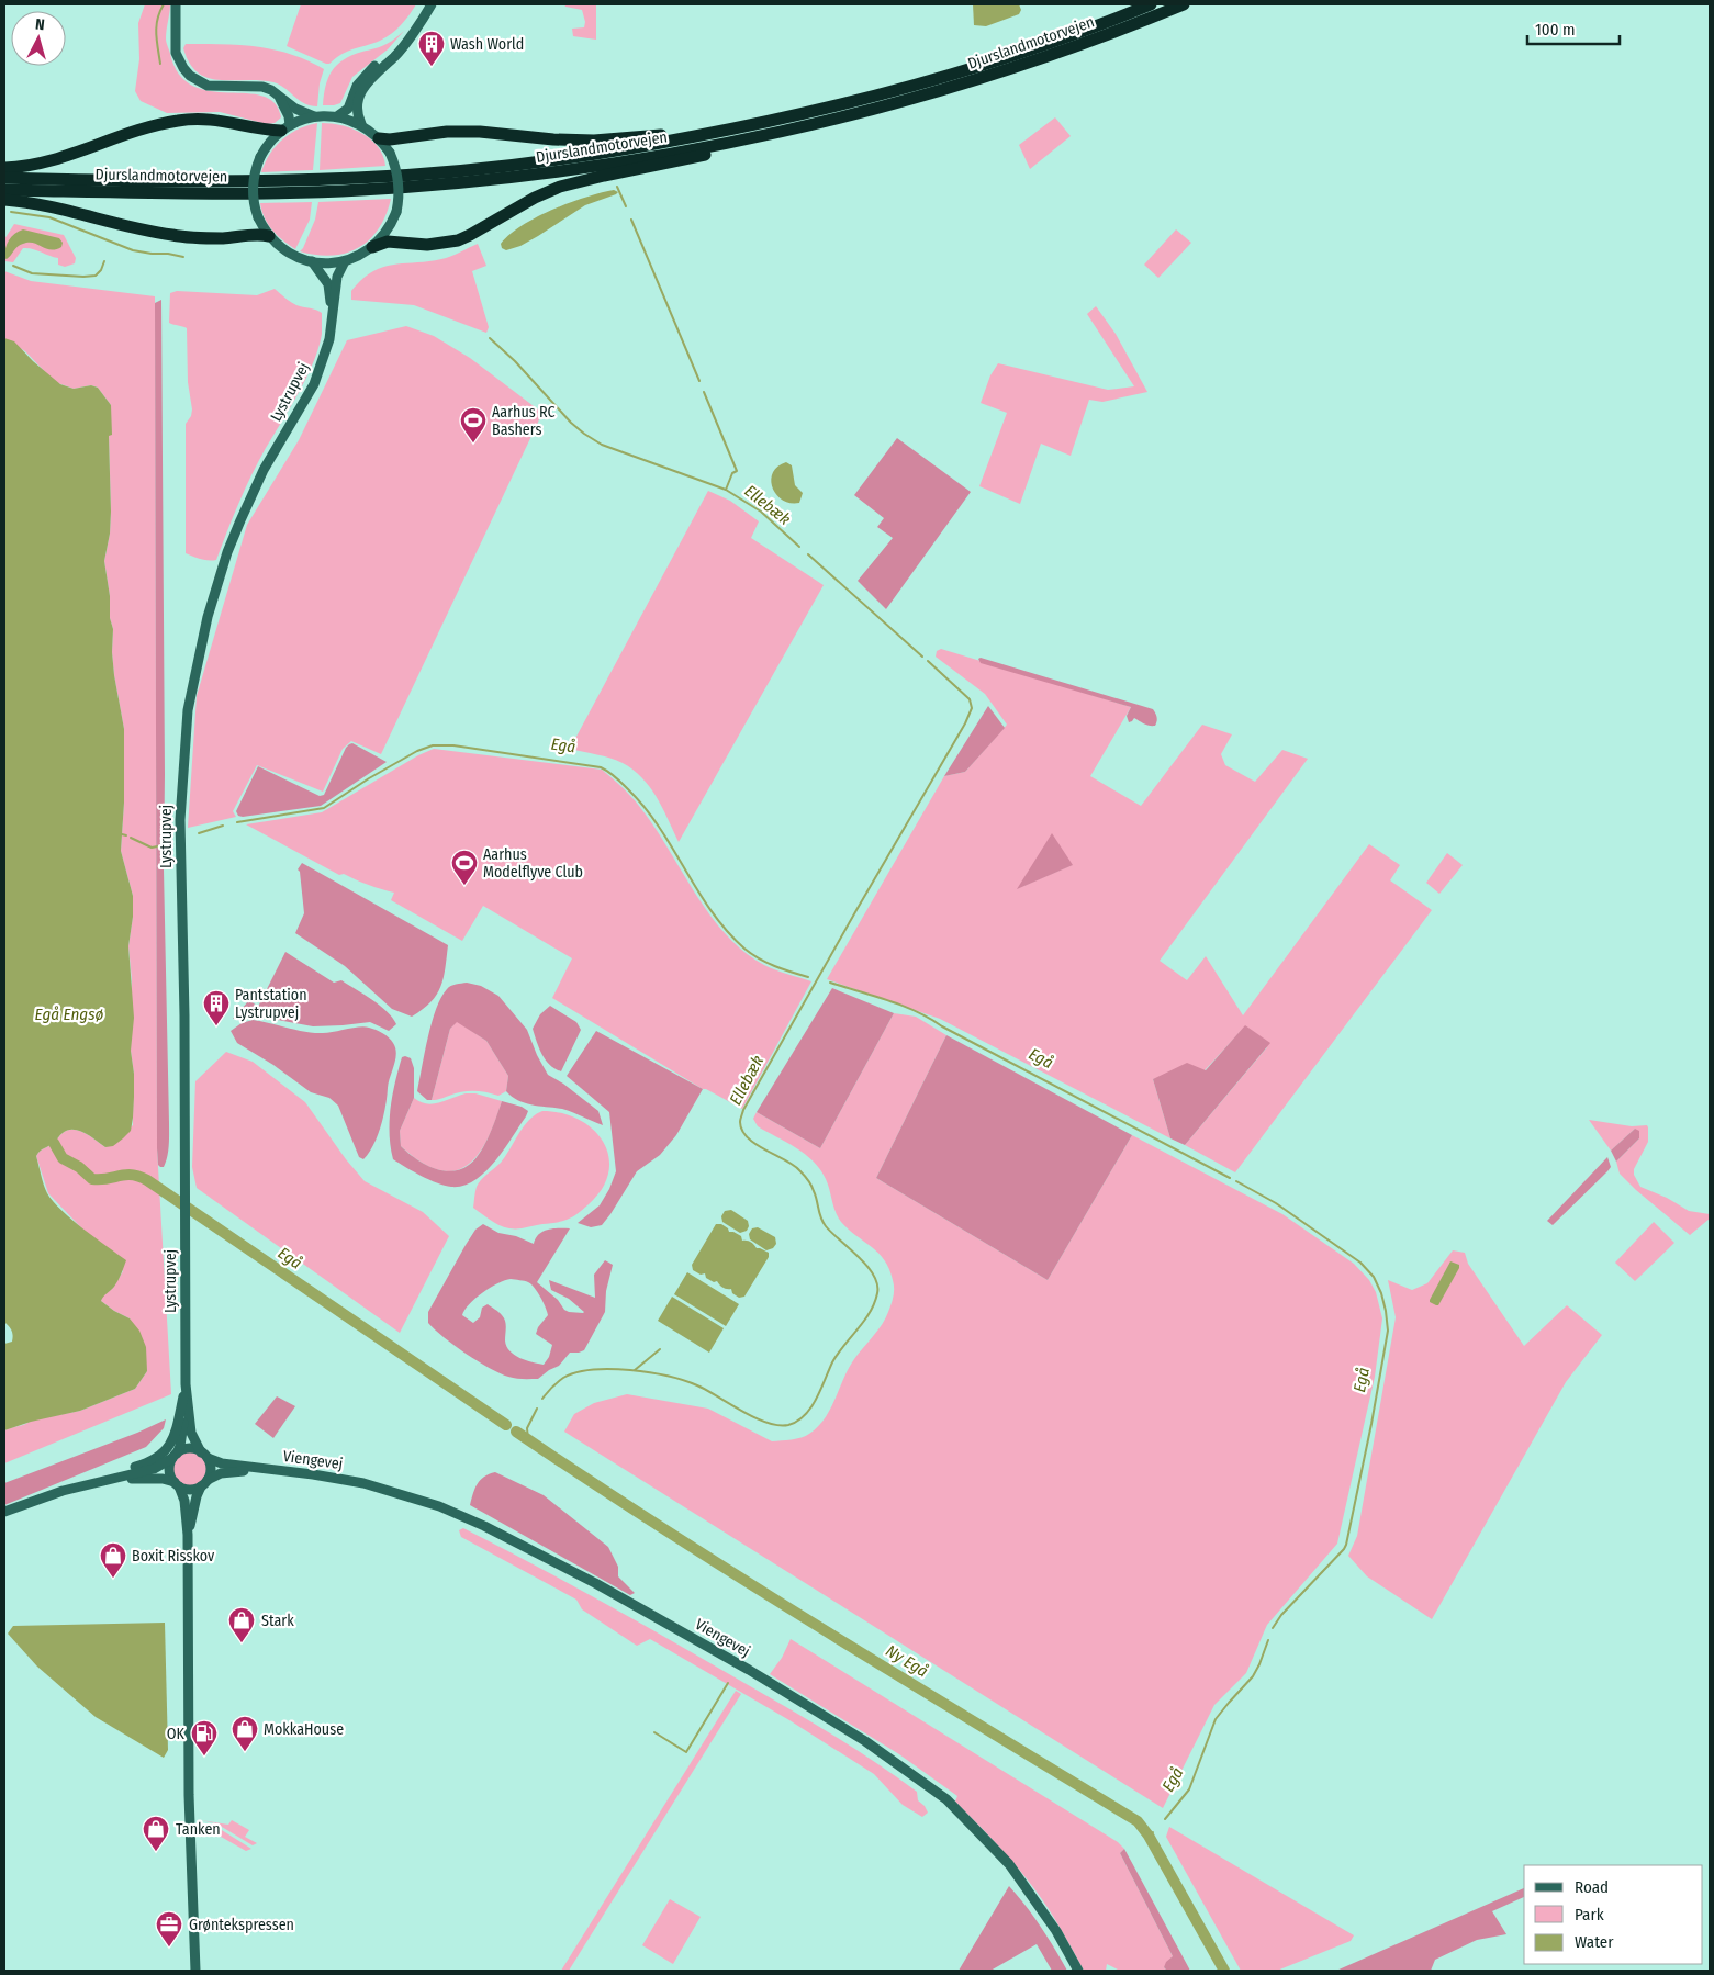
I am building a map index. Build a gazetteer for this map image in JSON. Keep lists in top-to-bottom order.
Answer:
{
  "streets": {
    "highway": ["Djurslandmotorvejen"],
    "street": ["Lystrupvej", "Viengevej"]
  },
  "crossings": [
    ["Lystrupvej", "Viengevej"]
  ],
  "water": [
    "Ellebæk",
    "Egå",
    "Egå Engsø",
    "Ny Egå"
  ],
  "places": {
    "building": ["Wash World", "Pantstation Lystrupvej"],
    "sports": ["Aarhus RC Bashers", "Aarhus Modelflyve Club"],
    "shop": [
      "Boxit Risskov",
      "Stark",
      "MokkaHouse",
      "Tanken"
    ],
    "fuel station": ["OK"],
    "office": ["Grøntekspressen"]
  },
  "legend": ["Road", "Park", "Water"],
  "scale_bar": "100 m",
  "north": "top"
}
